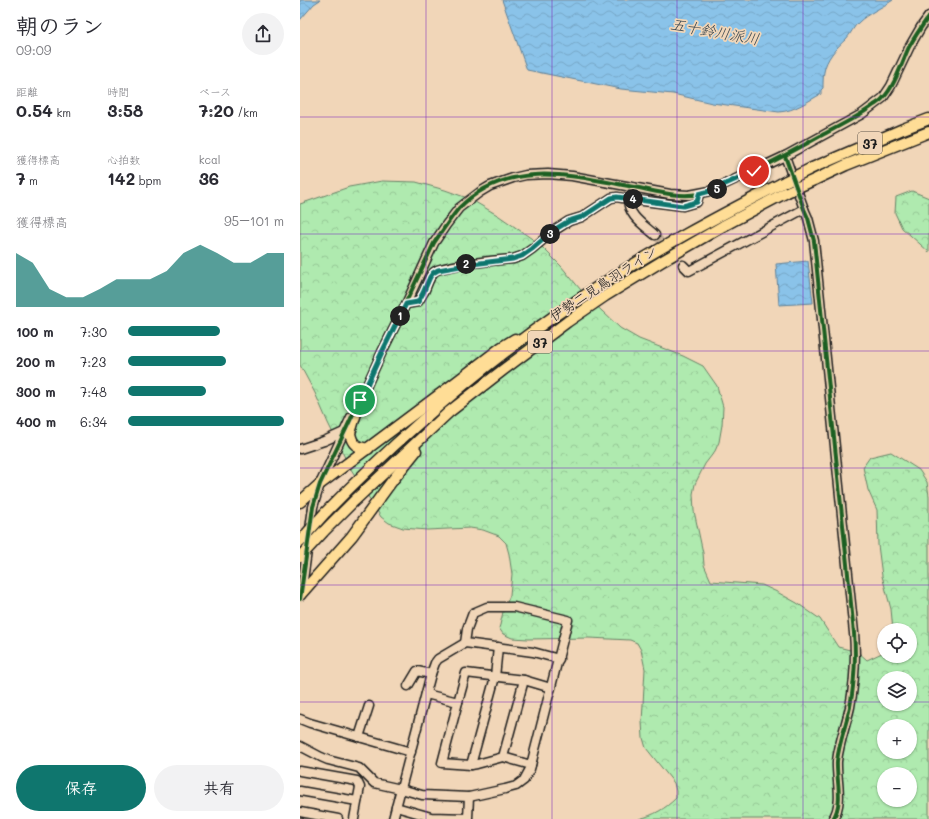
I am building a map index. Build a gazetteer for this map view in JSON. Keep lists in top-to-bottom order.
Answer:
{
  "streets": {
    "main road": ["37", "伊勢二見鳥羽ライン"]
  },
  "water": ["五十鈴川派川"],
  "page": {
    "heading": ["朝のラン", "09:09"],
    "stats": [
      ["距離", "0.54 km"],
      ["時間", "3:58"],
      ["ペース", "7:20 /km"],
      ["獲得標高", "7 m"],
      ["心拍数", "142 bpm"],
      ["kcal", "36"]
    ],
    "pins": [
      "5",
      "4",
      "3",
      "2",
      "1"
    ],
    "chart": ["獲得標高", "95–101 m"],
    "list": [
      {
        "name": "100 m",
        "note": "7:30"
      },
      {
        "name": "200 m",
        "note": "7:23"
      },
      {
        "name": "300 m",
        "note": "7:48"
      },
      {
        "name": "400 m",
        "note": "6:34"
      }
    ],
    "map_buttons": ["+", "−"],
    "buttons": ["保存", "共有"]
  }
}
